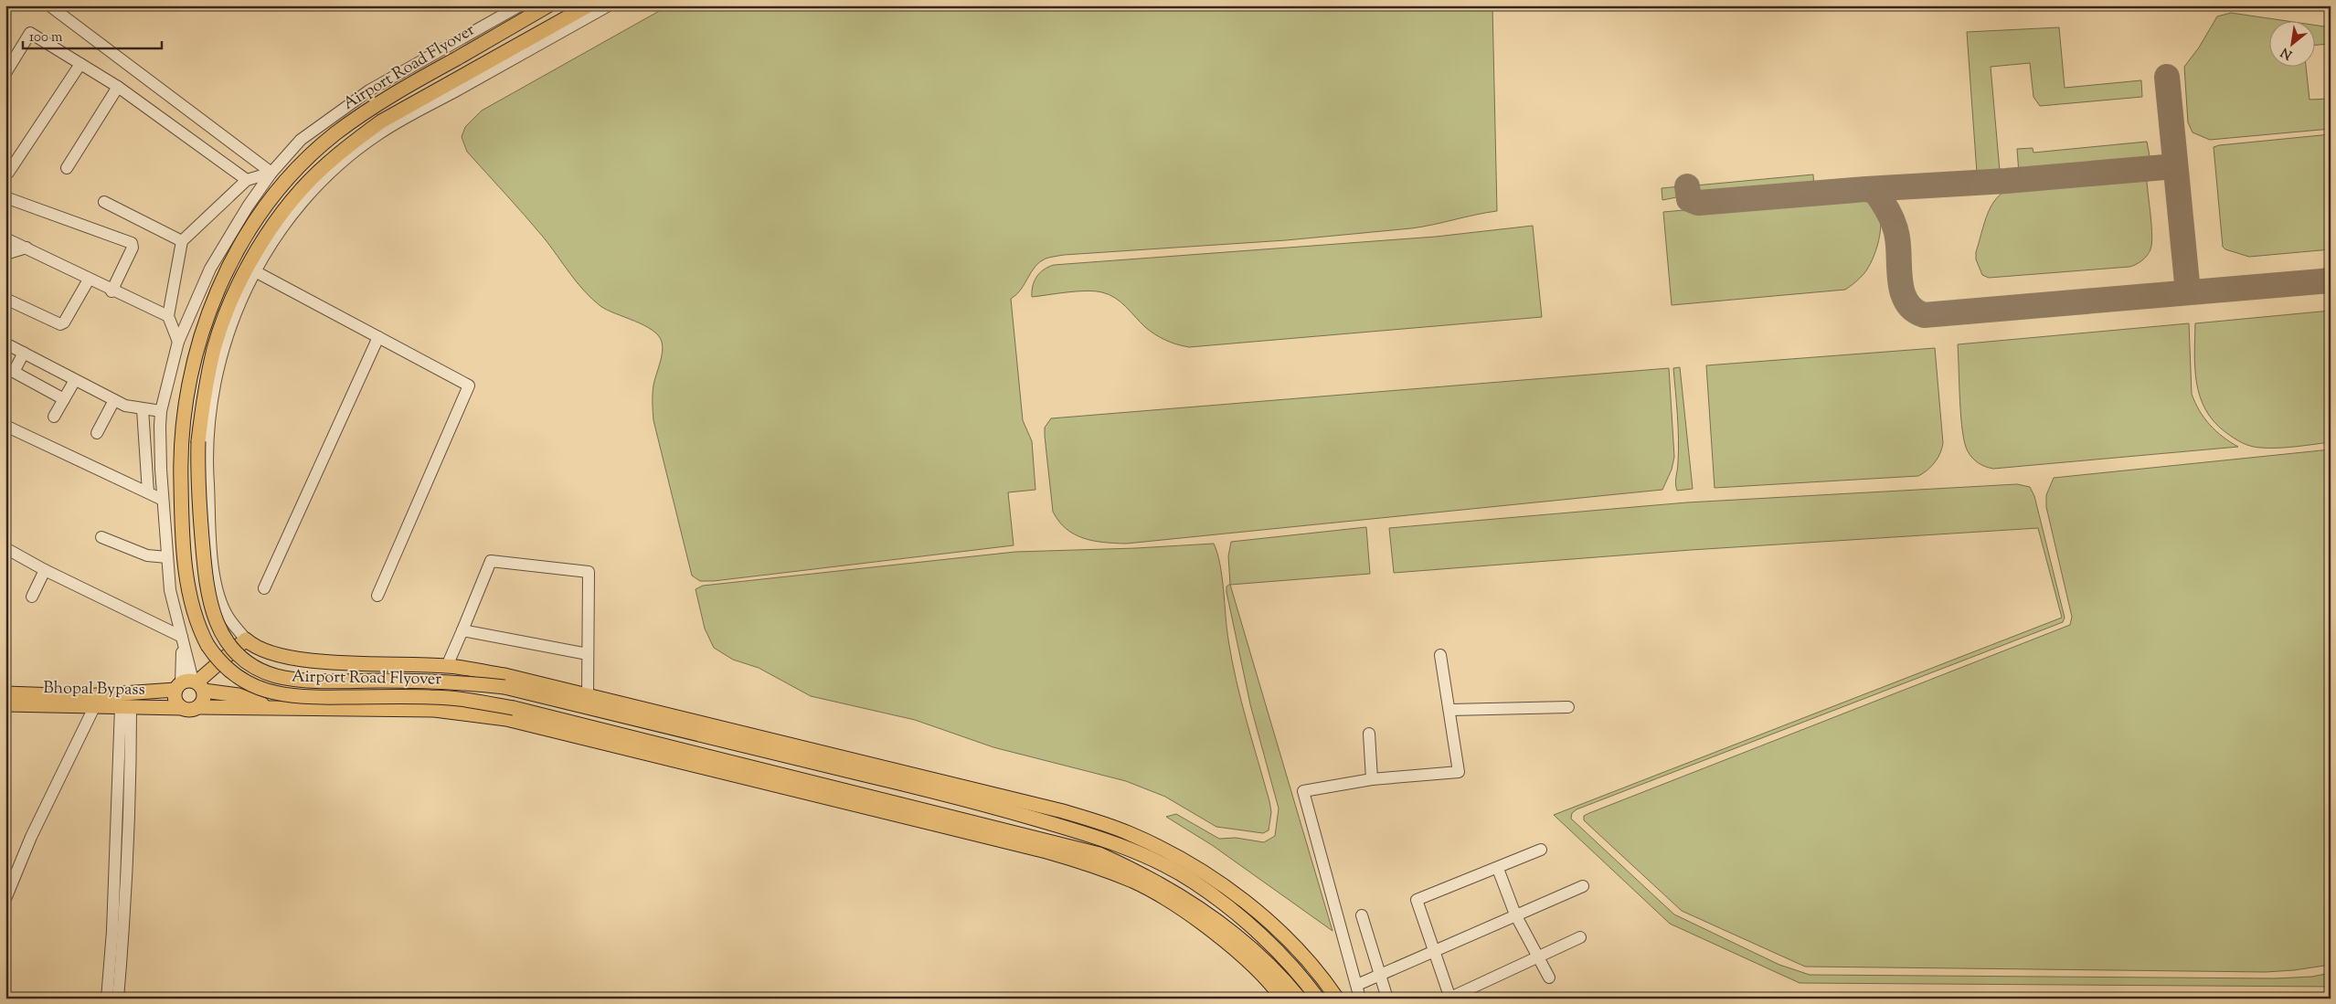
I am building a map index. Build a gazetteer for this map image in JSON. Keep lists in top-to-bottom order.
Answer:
{
  "streets": {
    "main road": ["Airport Road Flyover", "Bhopal Bypass"]
  },
  "scale_bar": "100 m",
  "north": "bottom left"
}
